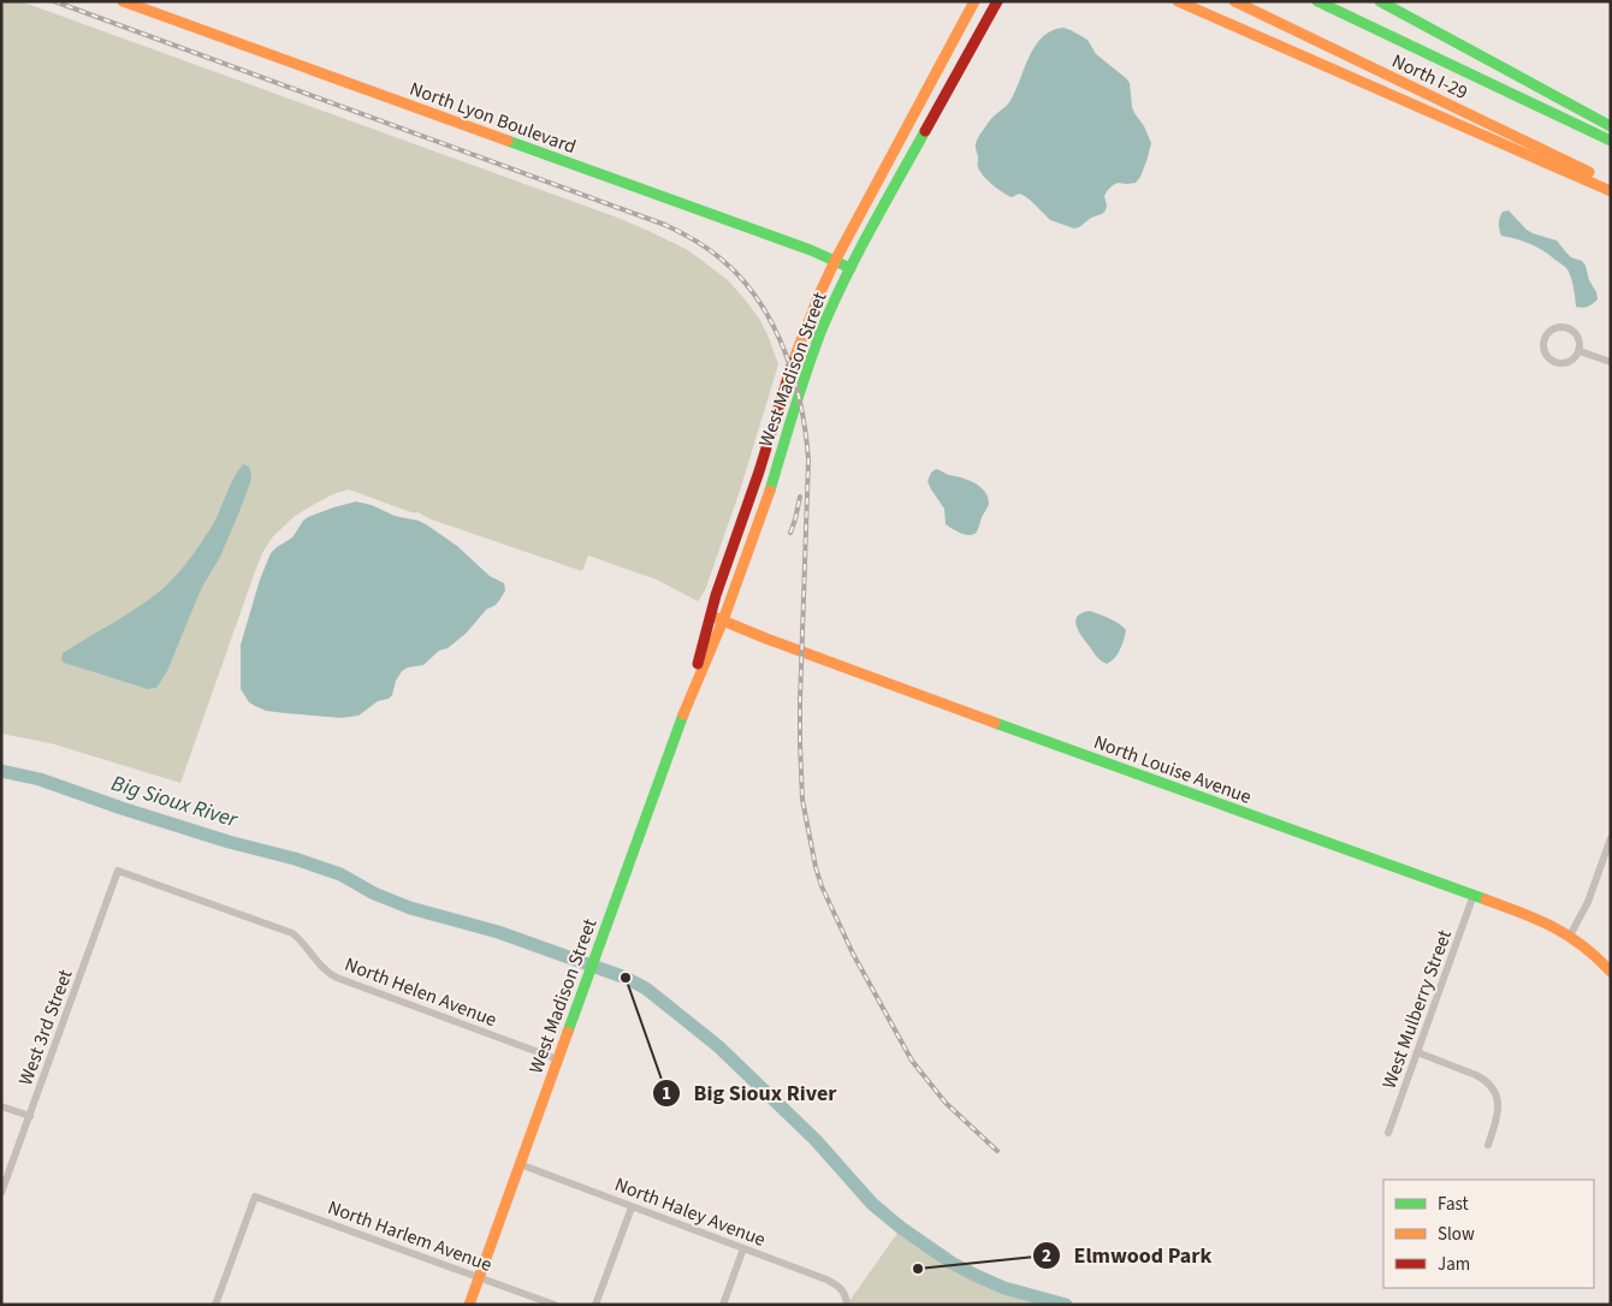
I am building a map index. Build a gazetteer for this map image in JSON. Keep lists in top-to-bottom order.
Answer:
{
  "streets": {
    "main road": [
      "North I-29",
      "North Lyon Boulevard",
      "West Madison Street",
      "North Louise Avenue"
    ],
    "street": [
      "North Helen Avenue",
      "West Mulberry Street",
      "West 3rd Street",
      "North Haley Avenue",
      "North Harlem Avenue"
    ]
  },
  "crossings": [
    ["North Lyon Boulevard", "West Madison Street"],
    ["West Madison Street", "North Louise Avenue"],
    ["West Madison Street", "North Helen Avenue"],
    ["West Madison Street", "North Haley Avenue"],
    ["West Madison Street", "North Harlem Avenue"],
    ["North Louise Avenue", "West Mulberry Street"],
    ["North Helen Avenue", "West 3rd Street"]
  ],
  "water": ["Big Sioux River"],
  "places": ["Big Sioux River", "Elmwood Park"],
  "legend": ["Fast", "Slow", "Jam"]
}
